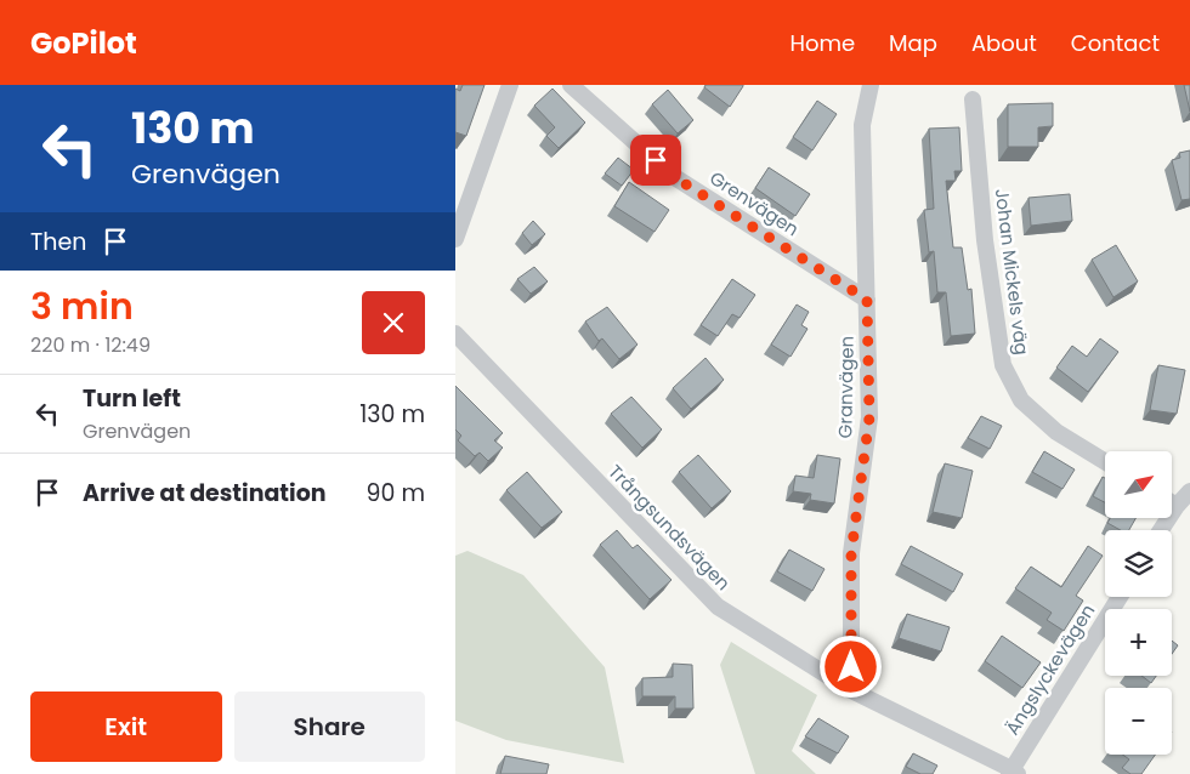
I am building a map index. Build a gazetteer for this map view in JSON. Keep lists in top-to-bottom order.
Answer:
{
  "streets": {
    "street": [
      "Grenvägen",
      "Johan Mickels väg",
      "Granvägen",
      "Trångsundsvägen",
      "Ängslyckevägen"
    ]
  },
  "crossings": [
    ["Grenvägen", "Granvägen"],
    ["Granvägen", "Trångsundsvägen"],
    ["Trångsundsvägen", "Ängslyckevägen"]
  ],
  "north": "top right",
  "page": {
    "header": "GoPilot",
    "nav": [
      "Home",
      "Map",
      "About",
      "Contact"
    ],
    "turn": ["130 m", "Grenvägen"],
    "then": "Then",
    "heading": ["3 min", "220 m · 12:49"],
    "list": [
      {
        "name": "Turn left",
        "note": "Grenvägen",
        "value": "130 m"
      },
      {
        "name": "Arrive at destination",
        "value": "90 m"
      }
    ],
    "map_buttons": ["+", "−"],
    "buttons": ["Exit", "Share"]
  }
}
